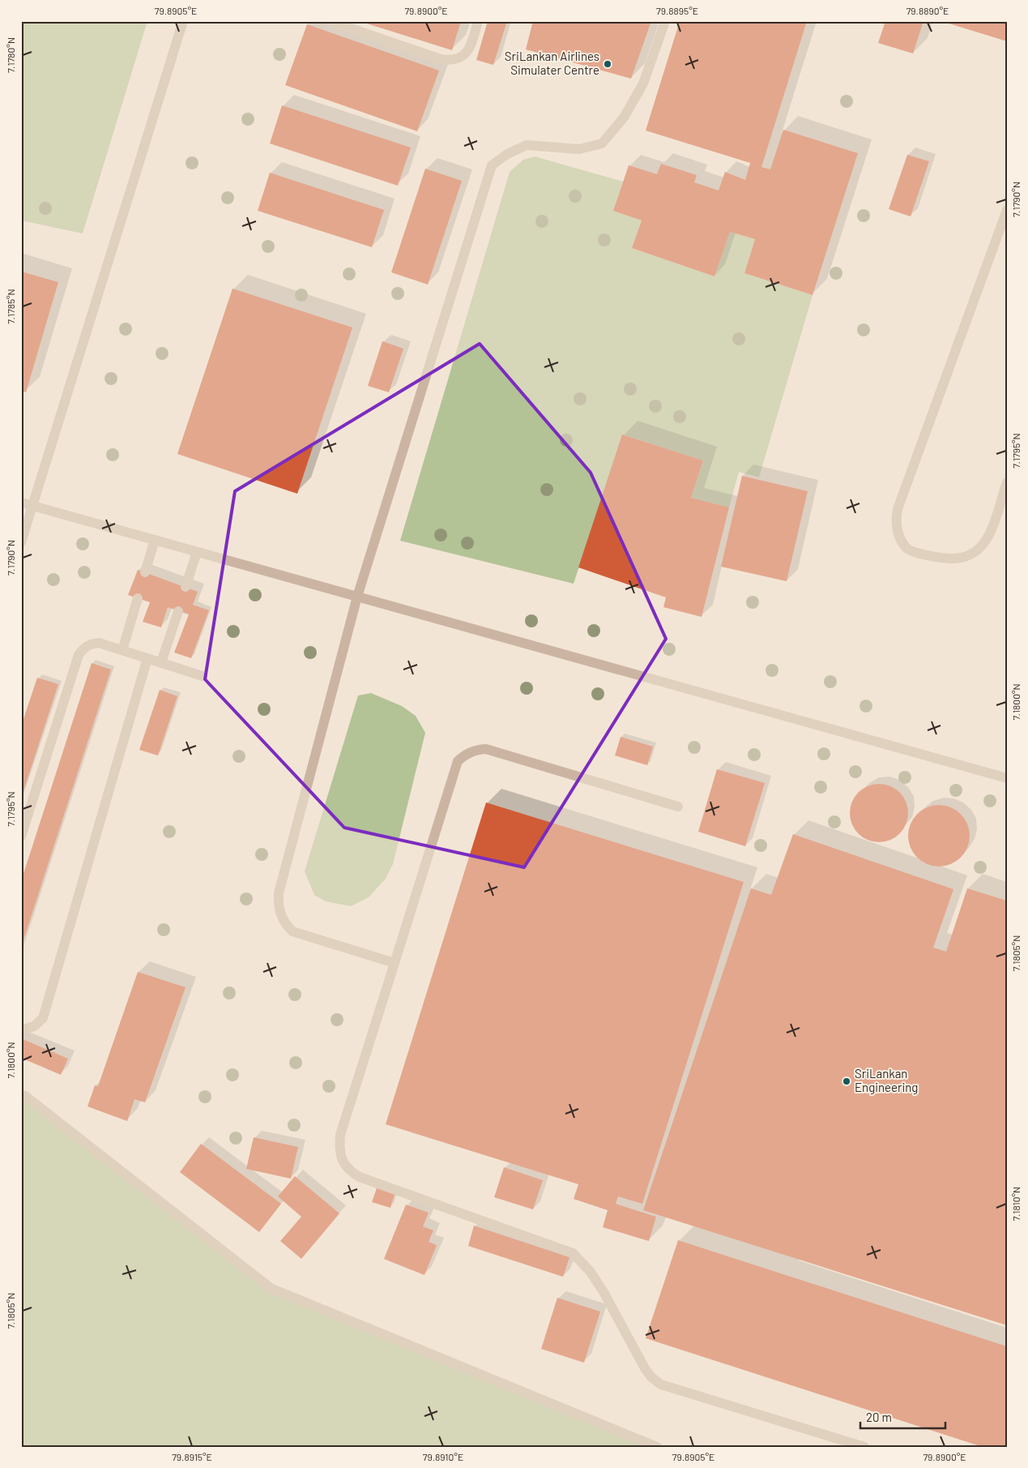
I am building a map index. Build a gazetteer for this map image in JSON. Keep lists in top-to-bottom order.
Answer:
{
  "places": ["SriLankan Airlines Simulater Centre", "SriLankan Engineering"],
  "scale_bar": "20 m",
  "coordinates": [
    "79.8905°E",
    "79.8900°E",
    "79.8895°E",
    "79.8890°E",
    "7.1780°N",
    "7.1790°N",
    "7.1785°N",
    "7.1795°N",
    "7.1800°N",
    "7.1805°N",
    "7.1810°N",
    "79.8915°E",
    "79.8910°E"
  ]
}
